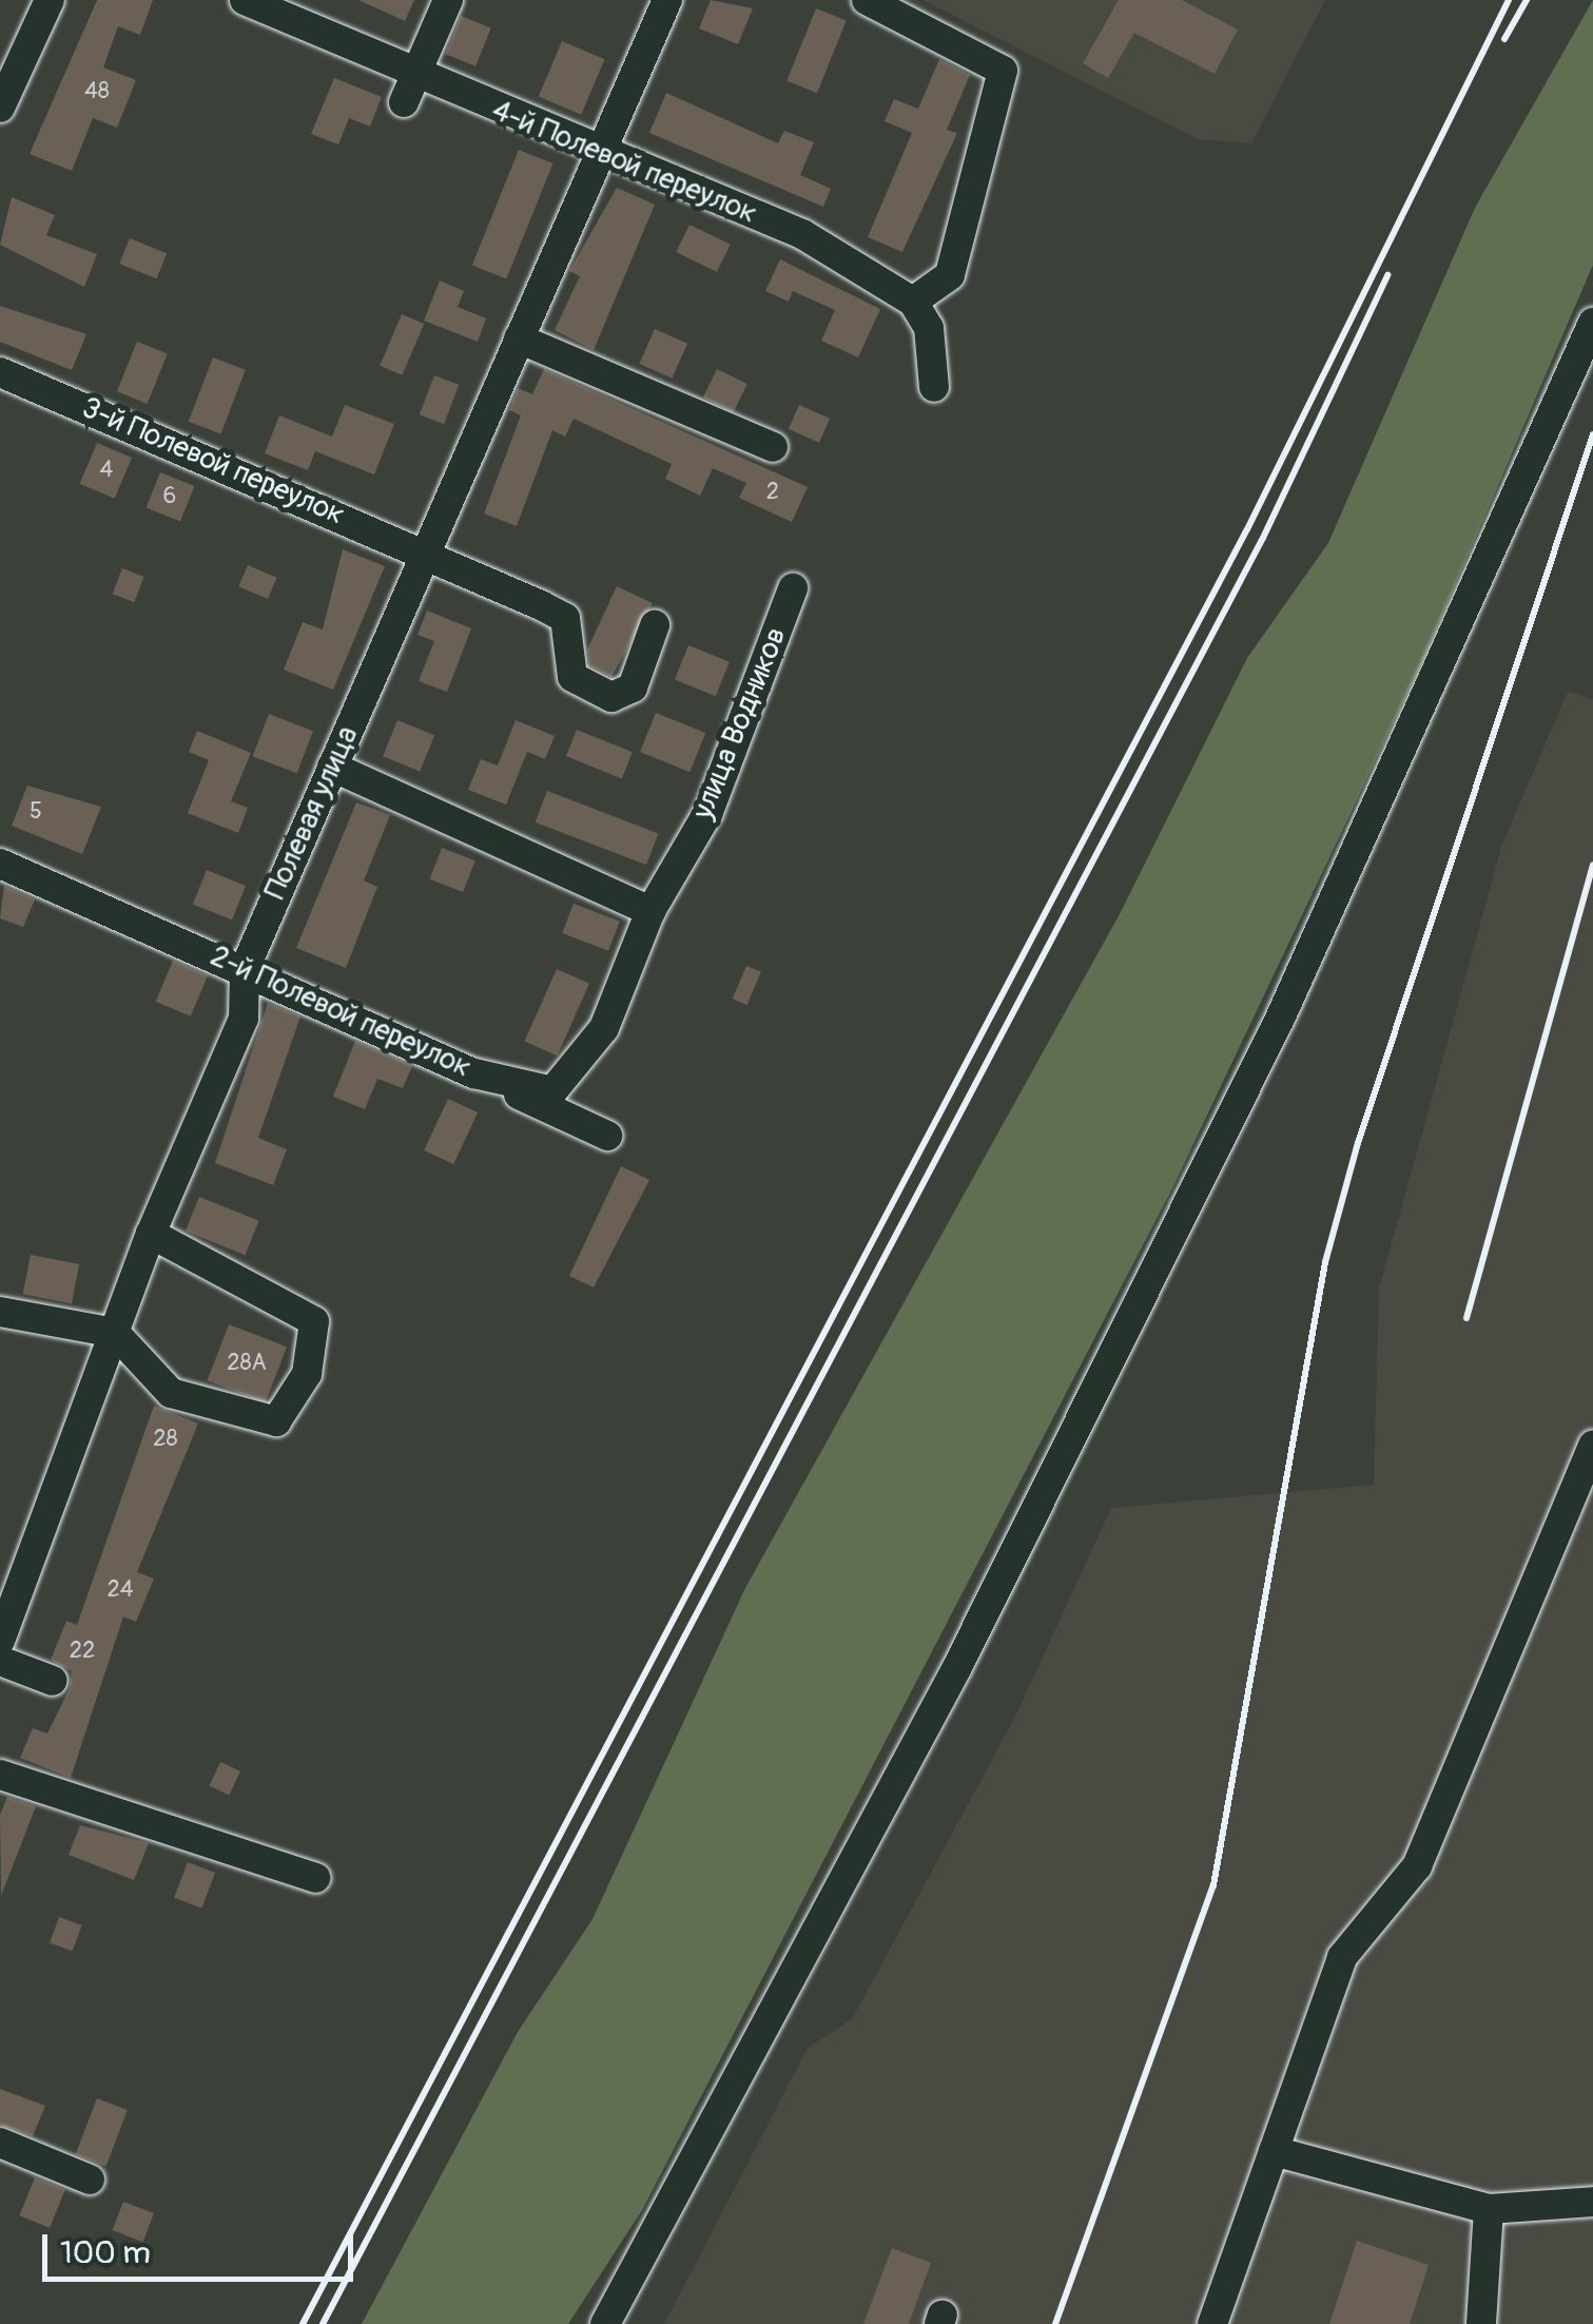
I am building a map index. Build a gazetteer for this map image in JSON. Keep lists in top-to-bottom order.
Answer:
{
  "streets": {
    "street": [
      "4-й Полевой переулок",
      "3-й Полевой переулок",
      "улица Водников",
      "Полевая улица",
      "2-й Полевой переулок"
    ]
  },
  "crossings": [
    ["4-й Полевой переулок", "Полевая улица"],
    ["3-й Полевой переулок", "Полевая улица"],
    ["улица Водников", "2-й Полевой переулок"],
    ["Полевая улица", "2-й Полевой переулок"]
  ],
  "house_numbers": [
    "48",
    "4",
    "2",
    "6",
    "5",
    "28А",
    "28",
    "24",
    "22"
  ],
  "scale_bar": "100 m"
}
